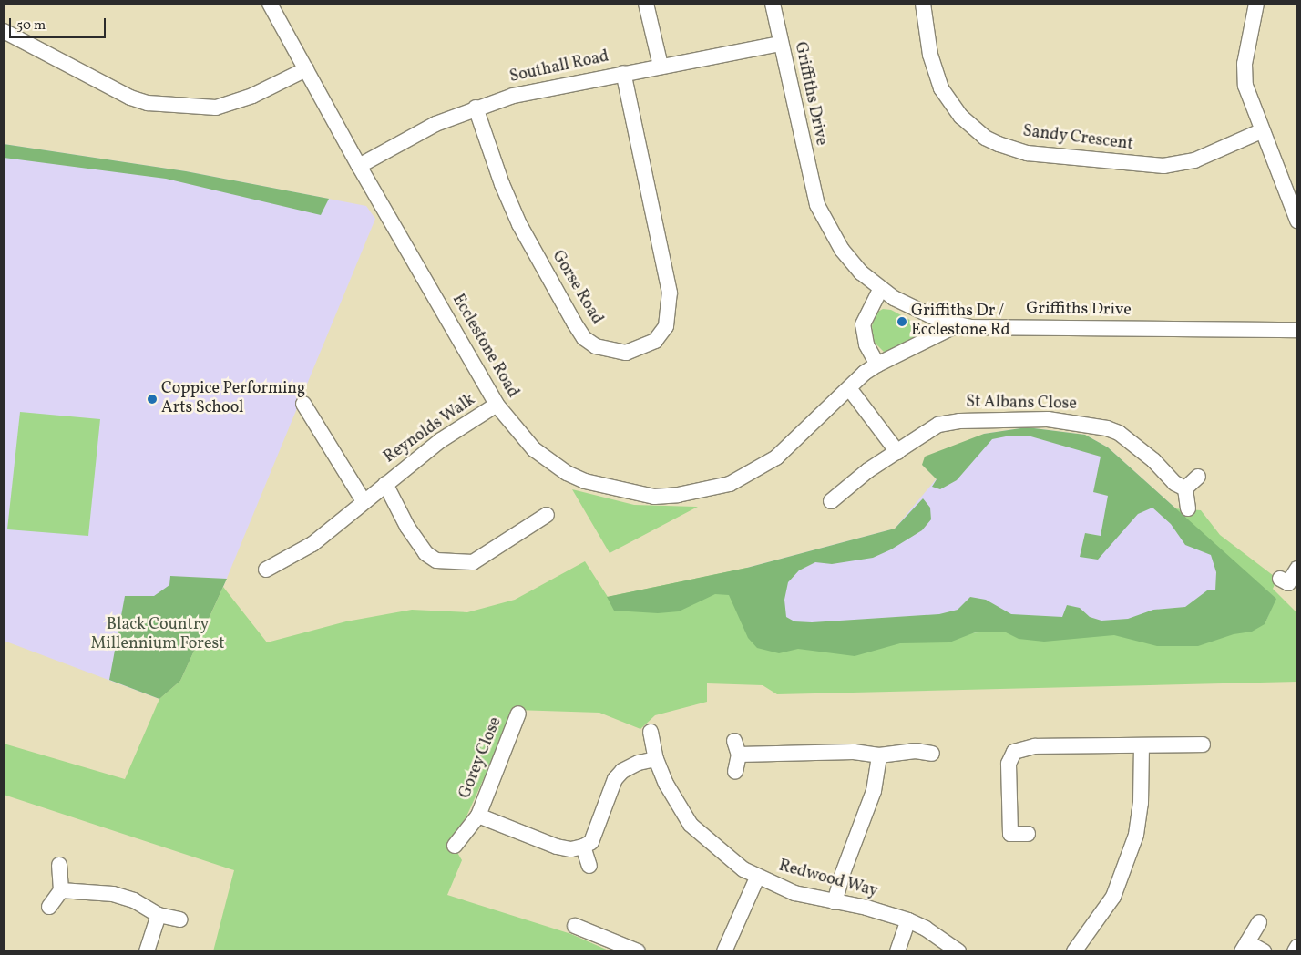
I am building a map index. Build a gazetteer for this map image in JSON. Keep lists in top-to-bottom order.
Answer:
{
  "streets": {
    "street": [
      "Southall Road",
      "Griffiths Drive",
      "Sandy Crescent",
      "Gorse Road",
      "Ecclestone Road",
      "St Albans Close",
      "Reynolds Walk",
      "Gorey Close",
      "Redwood Way"
    ]
  },
  "crossings": [
    ["Southall Road", "Griffiths Drive"],
    ["Southall Road", "Gorse Road"],
    ["Southall Road", "Ecclestone Road"],
    ["Griffiths Drive", "Ecclestone Road"],
    ["Ecclestone Road", "Reynolds Walk"]
  ],
  "parks": ["Black Country Millennium Forest"],
  "places": ["Griffiths Dr / Ecclestone Rd", "Coppice Performing Arts School"],
  "scale_bar": "50 m"
}
